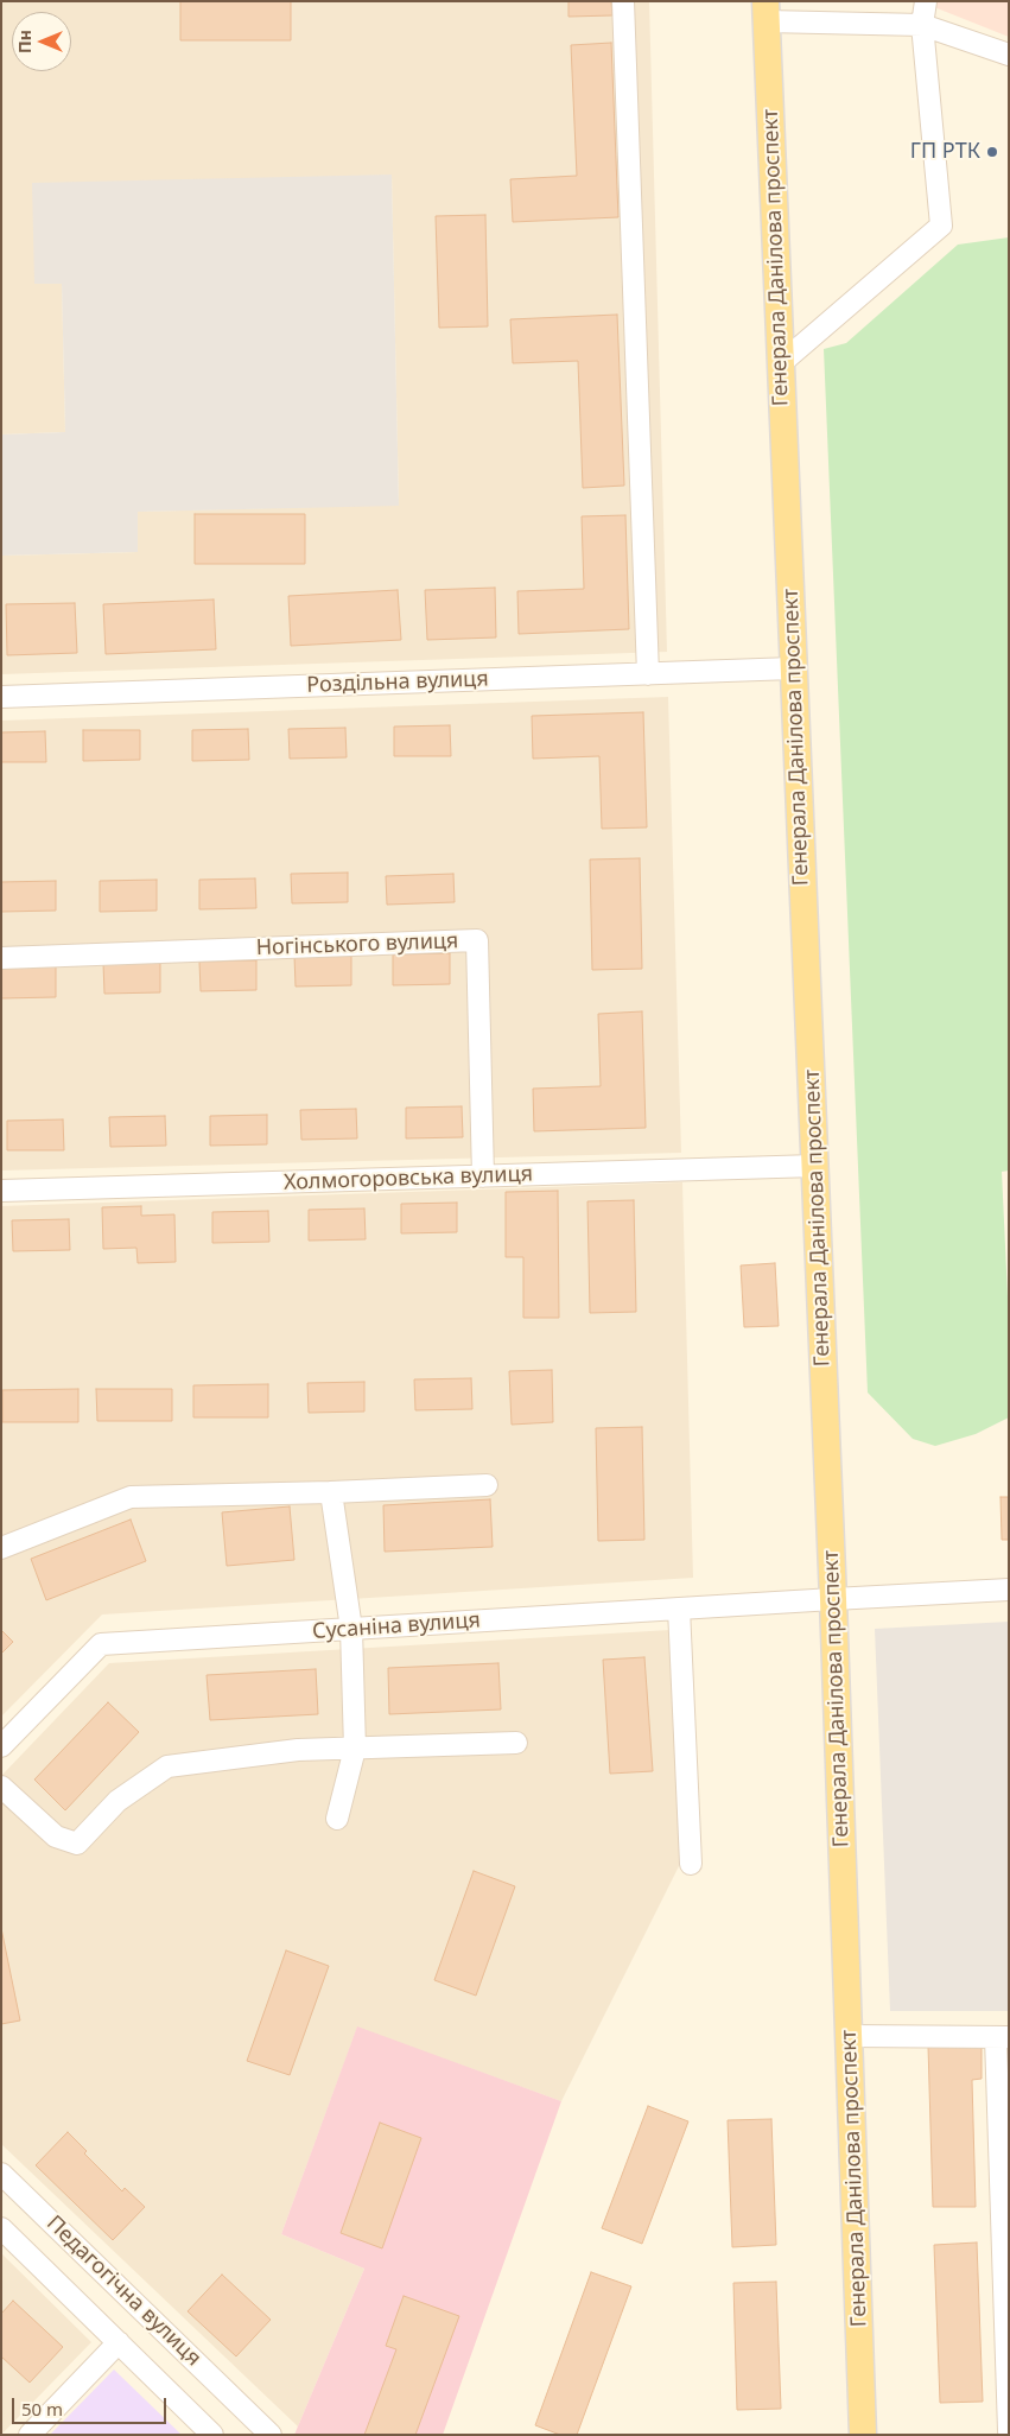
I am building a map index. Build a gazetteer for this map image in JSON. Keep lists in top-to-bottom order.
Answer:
{
  "streets": {
    "main road": ["Генерала Данілова проспект"],
    "street": [
      "Роздільна вулиця",
      "Ногінського вулиця",
      "Холмогоровська вулиця",
      "Сусаніна вулиця",
      "Педагогічна вулиця"
    ]
  },
  "crossings": [
    ["Генерала Данілова проспект", "Роздільна вулиця"],
    ["Генерала Данілова проспект", "Холмогоровська вулиця"],
    ["Генерала Данілова проспект", "Сусаніна вулиця"],
    ["Ногінського вулиця", "Холмогоровська вулиця"]
  ],
  "places": ["ГП РТК"],
  "scale_bar": "50 m",
  "north": "left"
}
